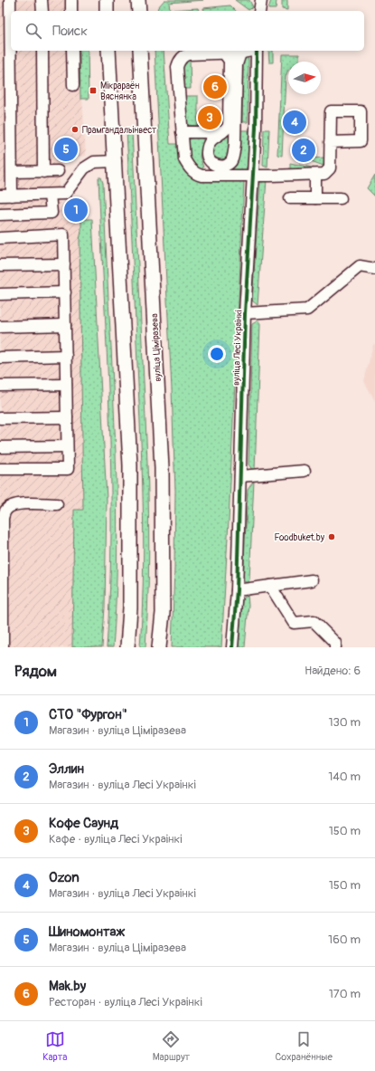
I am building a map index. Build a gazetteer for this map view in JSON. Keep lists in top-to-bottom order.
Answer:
{
  "streets": {
    "main road": ["вуліца Ціміразева"],
    "street": ["вуліца Лесі Украінкі"]
  },
  "places": {
    "transit": ["Мікрараён Вяснянка"],
    "other": ["Прамгандальінвест", "Foodbuket.by"]
  },
  "north": "right",
  "page": {
    "search": "Поиск",
    "pins": [
      "6",
      "3",
      "4",
      "5",
      "2",
      "1"
    ],
    "heading": ["Рядом", "Найдено: 6"],
    "list": [
      {
        "mark": "1",
        "name": "СТО \"Фургон\"",
        "note": "Магазин · вуліца Ціміразева",
        "value": "130 m"
      },
      {
        "mark": "2",
        "name": "Эллин",
        "note": "Магазин · вуліца Лесі Украінкі",
        "value": "140 m"
      },
      {
        "mark": "3",
        "name": "Кофе Саунд",
        "note": "Кафе · вуліца Лесі Украінкі",
        "value": "150 m"
      },
      {
        "mark": "4",
        "name": "Ozon",
        "note": "Магазин · вуліца Лесі Украінкі",
        "value": "150 m"
      },
      {
        "mark": "5",
        "name": "Шиномонтаж",
        "note": "Магазин · вуліца Ціміразева",
        "value": "160 m"
      },
      {
        "mark": "6",
        "name": "Mak.by",
        "note": "Ресторан · вуліца Лесі Украінкі",
        "value": "170 m"
      }
    ],
    "nav": ["Карта", "Маршрут", "Сохранённые"]
  }
}
